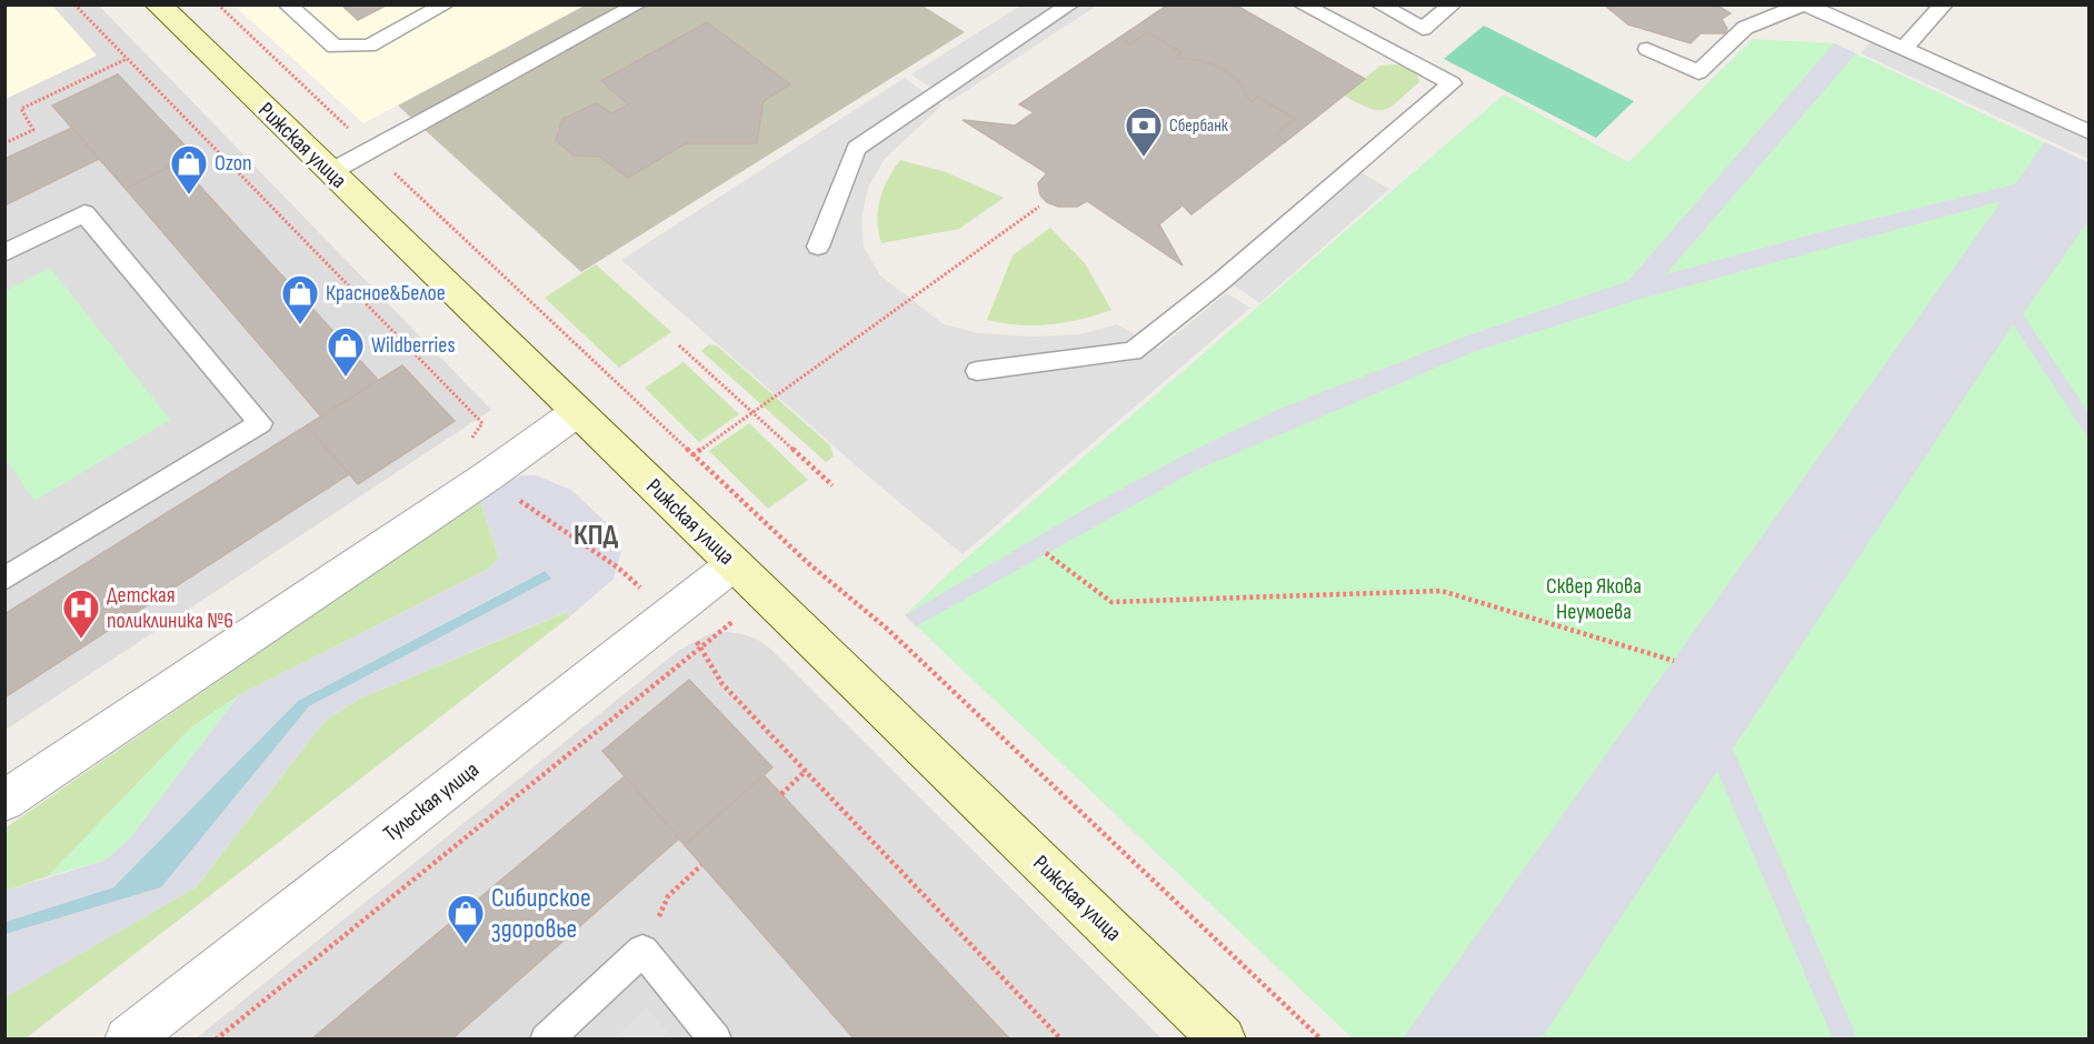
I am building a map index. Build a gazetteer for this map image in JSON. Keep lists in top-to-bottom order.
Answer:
{
  "streets": {
    "street": ["Рижская улица", "Тульская улица"]
  },
  "crossings": [
    ["Рижская улица", "Тульская улица"]
  ],
  "districts": ["КПД"],
  "parks": ["Сквер Якова Неумоева"],
  "places": {
    "bank": ["Сбербанк"],
    "shop": [
      "Ozon",
      "Красное&Белое",
      "Wildberries",
      "Сибирское здоровье"
    ],
    "hospital": ["Детская поликлиника №6"]
  }
}
